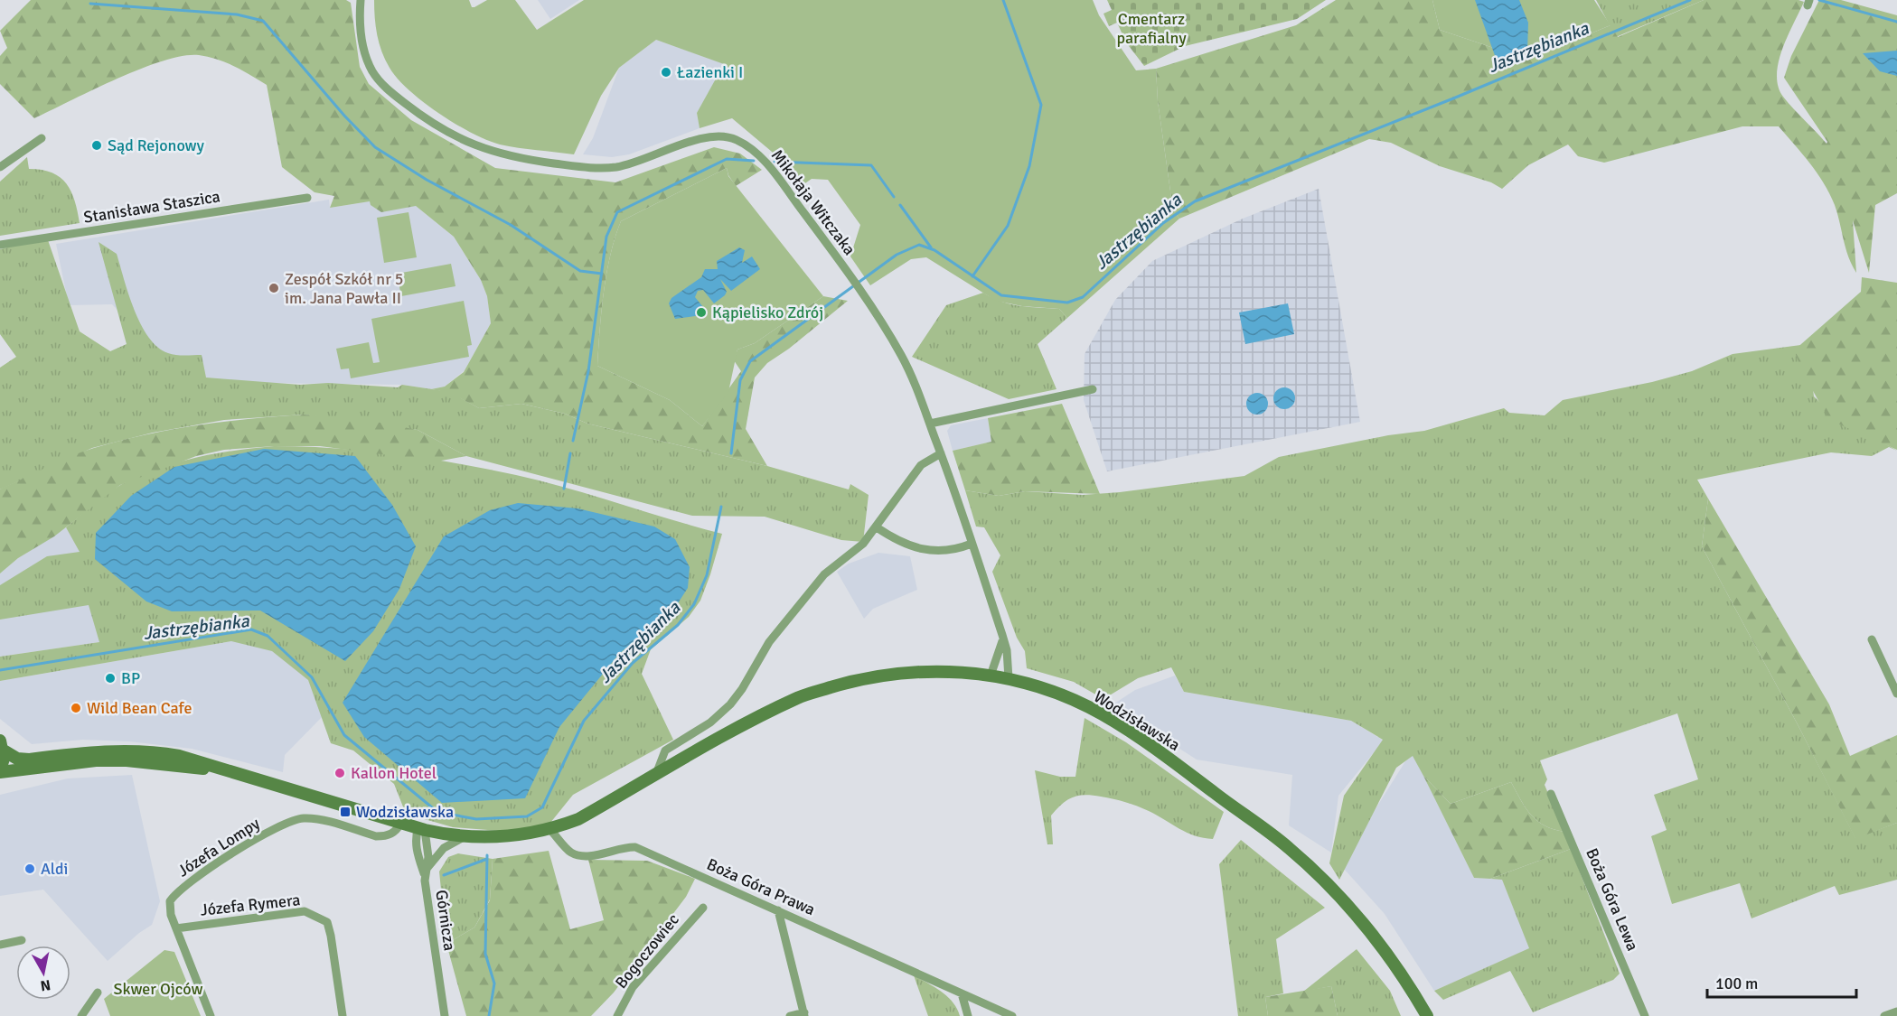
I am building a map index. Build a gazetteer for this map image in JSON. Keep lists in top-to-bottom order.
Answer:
{
  "streets": {
    "main road": ["Wodzisławska"],
    "street": [
      "Mikołaja Witczaka",
      "Stanisława Staszica",
      "Józefa Lompy",
      "Boża Góra Prawa",
      "Boża Góra Lewa",
      "Józefa Rymera",
      "Górnicza",
      "Bogoczowiec"
    ]
  },
  "crossings": [
    ["Wodzisławska", "Józefa Lompy"],
    ["Wodzisławska", "Boża Góra Prawa"],
    ["Wodzisławska", "Górnicza"],
    ["Józefa Lompy", "Józefa Rymera"]
  ],
  "water": ["Jastrzębianka"],
  "parks": ["Cmentarz parafialny", "Skwer Ojców"],
  "places": {
    "other": [
      "Łazienki I",
      "Sąd Rejonowy",
      "Zespół Szkół nr 5 im. Jana Pawła II",
      "Kąpielisko Zdrój",
      "BP",
      "Wild Bean Cafe",
      "Kallon Hotel",
      "Aldi"
    ],
    "transit": ["Wodzisławska"]
  },
  "scale_bar": "100 m",
  "north": "bottom"
}
